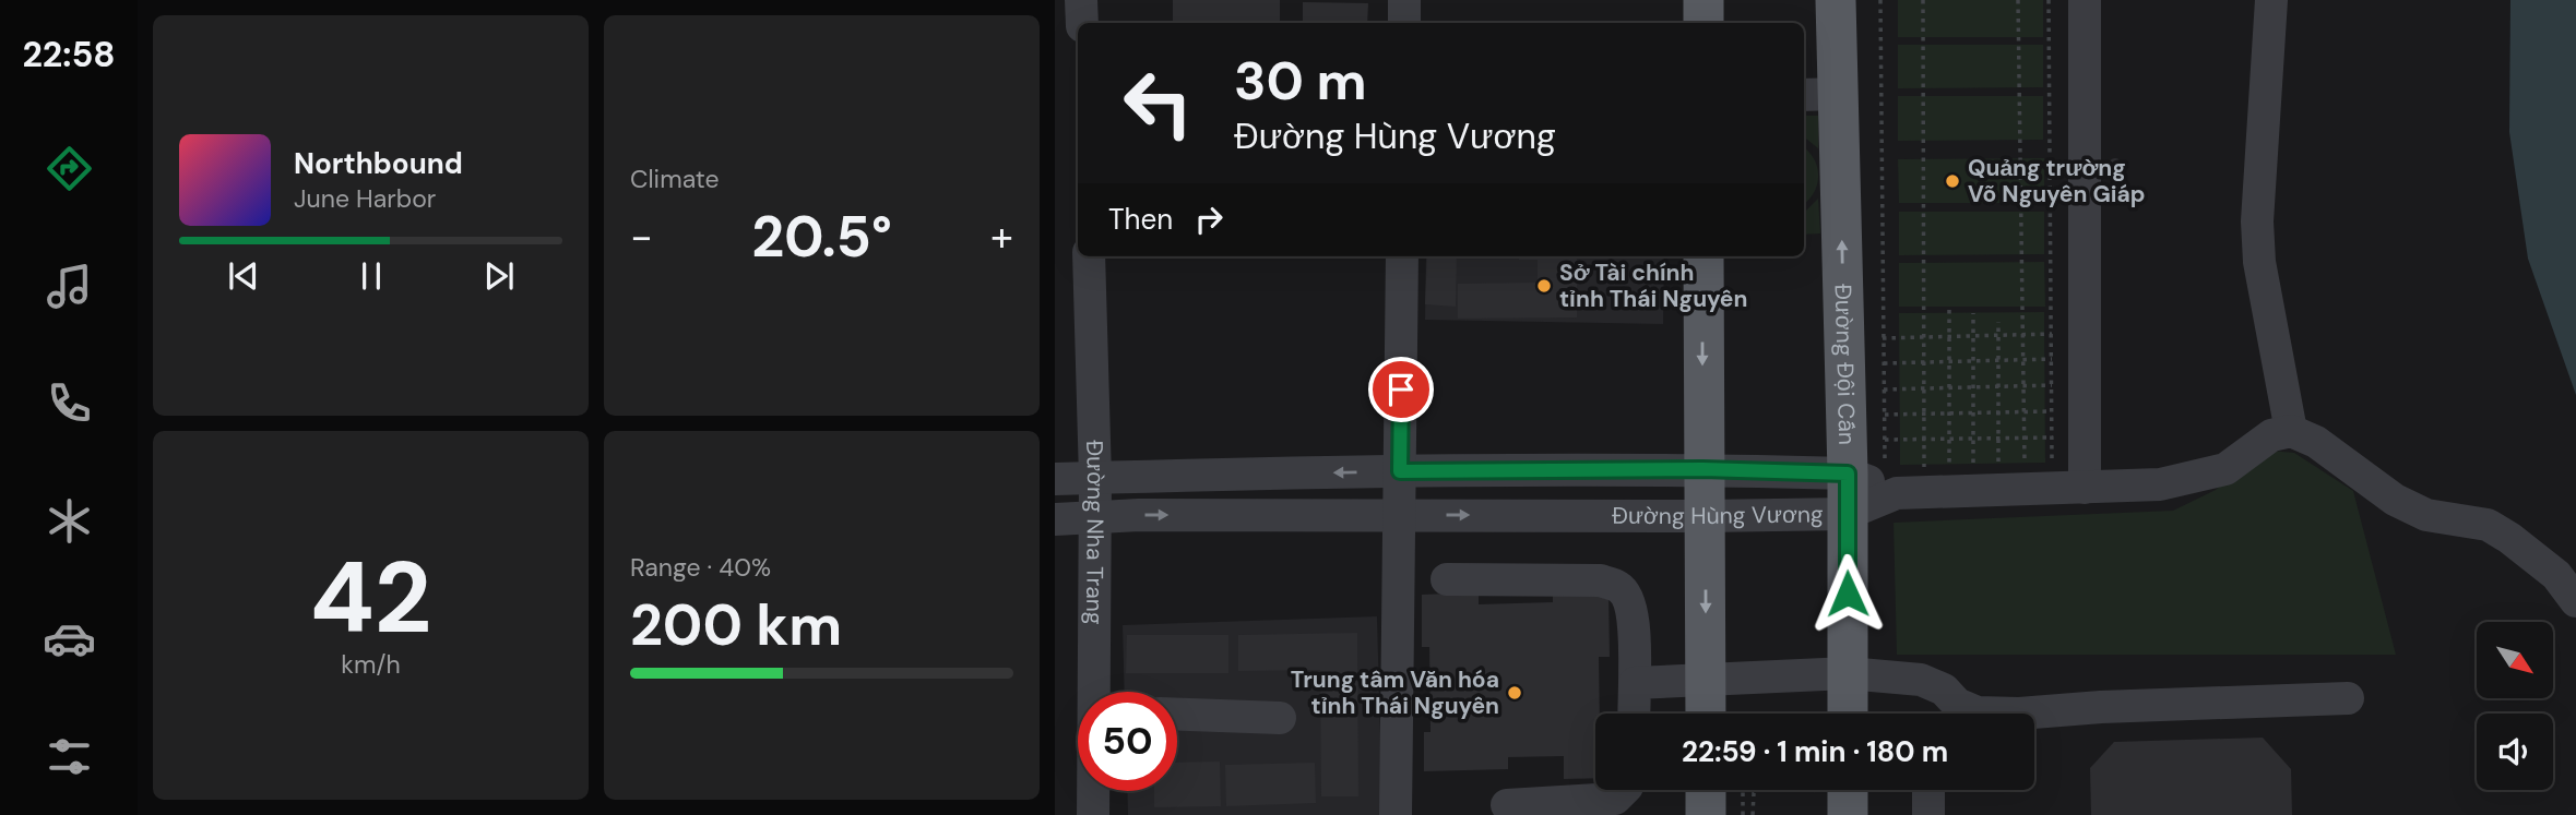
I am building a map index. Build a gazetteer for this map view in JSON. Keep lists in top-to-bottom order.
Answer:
{
  "streets": {
    "main road": ["Đường Đội Cấn"],
    "street": ["Đường Hùng Vương", "Đường Nha Trang"]
  },
  "crossings": [
    ["Đường Đội Cấn", "Đường Hùng Vương"],
    ["Đường Hùng Vương", "Đường Nha Trang"]
  ],
  "places": ["Quảng trường Võ Nguyên Giáp", "Sở Tài chính tỉnh Thái Nguyên", "Trung tâm Văn hóa tỉnh Thái Nguyên"],
  "north": "bottom right",
  "page": {
    "tabs": "22:58",
    "tile": [
      "Climate",
      ["42", "km/h"],
      ["Range · 40%", "200 km"]
    ],
    "turn": ["30 m", "Đường Hùng Vương"],
    "song": ["Northbound", "June Harbor"],
    "then": "Then",
    "heat": ["−", "20.5°", "+"],
    "limit": "50",
    "trip": "22:59 · 1 min · 180 m"
  }
}
